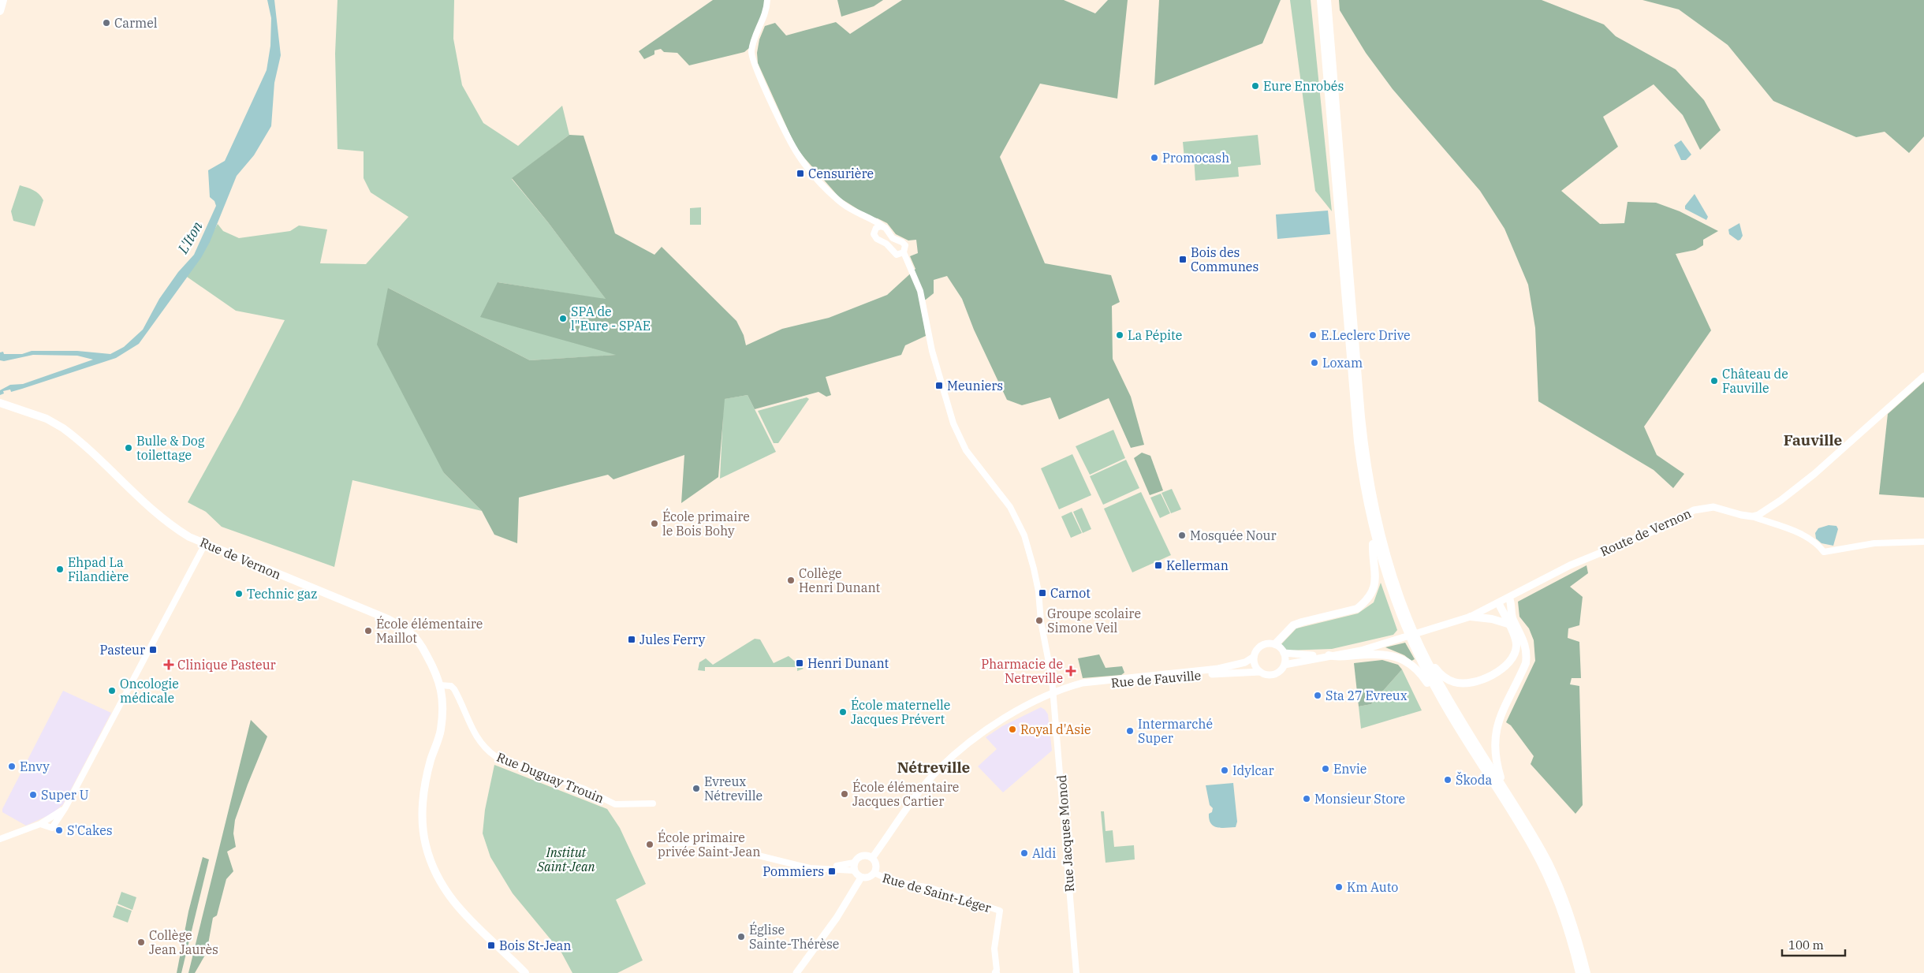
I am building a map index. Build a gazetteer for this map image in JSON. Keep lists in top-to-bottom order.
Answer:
{
  "streets": {
    "main road": ["Route de Vernon", "Rue de Vernon", "Rue de Fauville"],
    "street": ["Rue Duguay Trouin", "Rue Jacques Monod", "Rue de Saint-Léger"]
  },
  "crossings": [
    ["Rue de Vernon", "Rue Duguay Trouin"],
    ["Rue de Fauville", "Rue Jacques Monod"],
    ["Rue de Fauville", "Rue de Saint-Léger"]
  ],
  "districts": ["Fauville", "Nétreville"],
  "water": ["L'Iton"],
  "parks": ["Institut Saint-Jean"],
  "places": {
    "other": [
      "Carmel",
      "Eure Enrobés",
      "Promocash",
      "SPA de l\"Eure - SPAE",
      "La Pépite",
      "E.Leclerc Drive",
      "Loxam",
      "Château de Fauville",
      "Bulle & Dog toilettage",
      "École primaire le Bois Bohy",
      "Mosquée Nour",
      "Ehpad La Filandière",
      "Collège Henri Dunant",
      "Technic gaz",
      "Groupe scolaire Simone Veil",
      "École élémentaire Maillot",
      "Oncologie médicale",
      "Sta 27 Evreux",
      "École maternelle Jacques Prévert",
      "Royal d'Asie",
      "Intermarché Super",
      "Envy",
      "Envie",
      "Idylcar",
      "Škoda",
      "Evreux Nétreville",
      "École élémentaire Jacques Cartier",
      "Super U",
      "Monsieur Store",
      "S'Cakes",
      "École primaire privée Saint-Jean",
      "Aldi",
      "Km Auto",
      "Église Sainte-Thérèse",
      "Collège Jean Jaurès"
    ],
    "transit": [
      "Censurière",
      "Bois des Communes",
      "Meuniers",
      "Kellerman",
      "Carnot",
      "Jules Ferry",
      "Pasteur",
      "Henri Dunant",
      "Pommiers",
      "Bois St-Jean"
    ],
    "health": ["Clinique Pasteur", "Pharmacie de Netreville"]
  },
  "scale_bar": "100 m"
}
